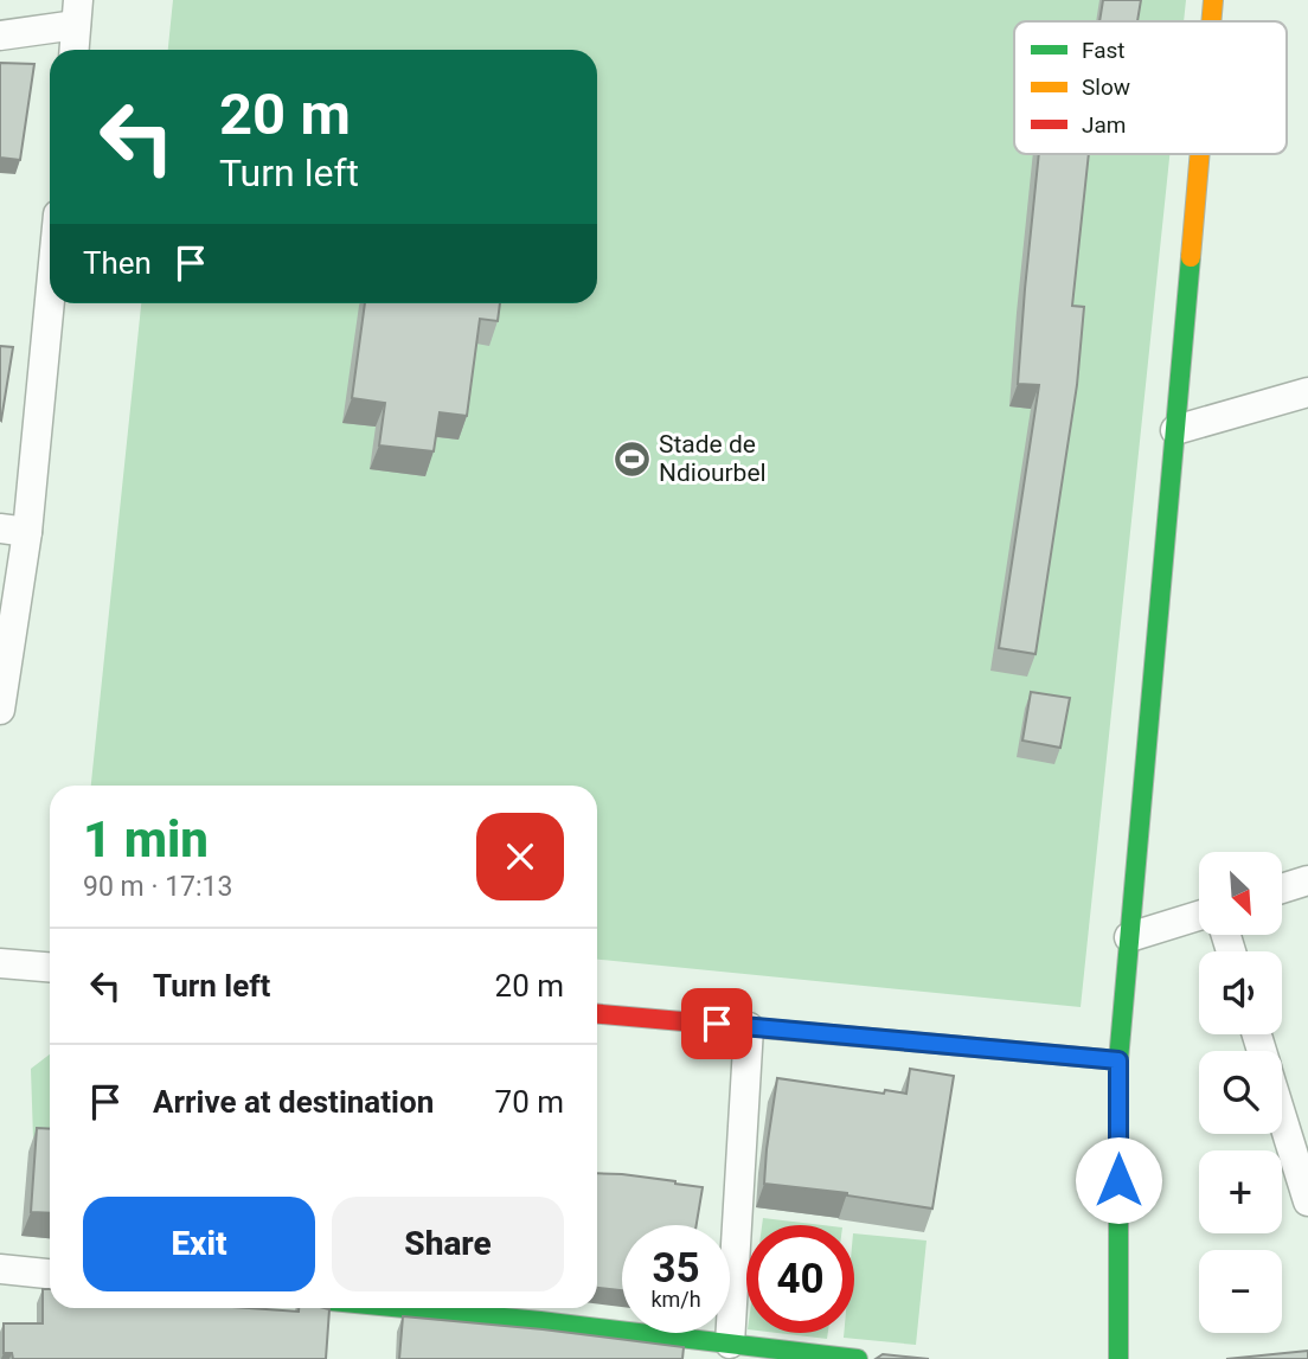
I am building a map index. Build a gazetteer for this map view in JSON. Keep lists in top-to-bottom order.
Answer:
{
  "places": {
    "sports": ["Stade de Ndiourbel"]
  },
  "legend": ["Fast", "Slow", "Jam"],
  "north": "bottom right",
  "page": {
    "turn": ["20 m", "Turn left"],
    "then": "Then",
    "heading": ["1 min", "90 m · 17:13"],
    "map_buttons": ["+", "−"],
    "list": [
      {
        "name": "Turn left",
        "value": "20 m"
      },
      {
        "name": "Arrive at destination",
        "value": "70 m"
      }
    ],
    "buttons": ["Exit", "Share"],
    "speed": "35 km/h",
    "limit": "40"
  }
}
